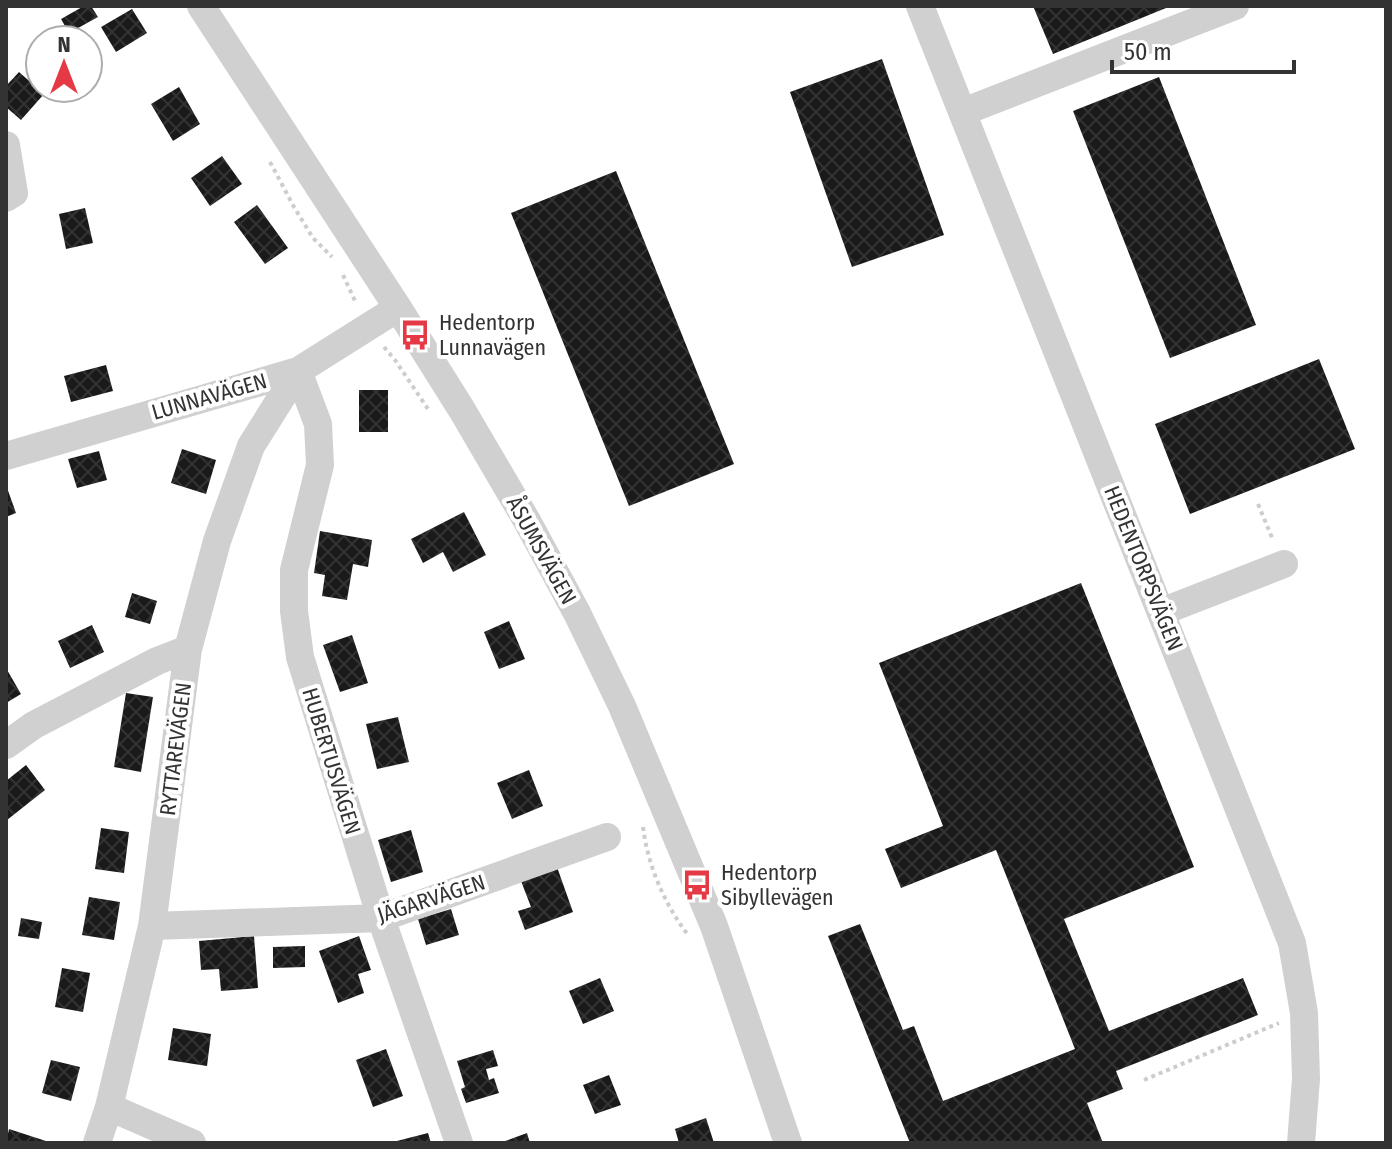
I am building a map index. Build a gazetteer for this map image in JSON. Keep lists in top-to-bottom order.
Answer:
{
  "streets": {
    "street": [
      "LUNNAVÄGEN",
      "ÅSUMSVÄGEN",
      "HEDENTORPSVÄGEN",
      "RYTTAREVÄGEN",
      "HUBERTUSVÄGEN",
      "JÄGARVÄGEN"
    ]
  },
  "crossings": [
    ["LUNNAVÄGEN", "ÅSUMSVÄGEN"],
    ["LUNNAVÄGEN", "RYTTAREVÄGEN"],
    ["LUNNAVÄGEN", "HUBERTUSVÄGEN"],
    ["RYTTAREVÄGEN", "HUBERTUSVÄGEN"],
    ["RYTTAREVÄGEN", "JÄGARVÄGEN"],
    ["HUBERTUSVÄGEN", "JÄGARVÄGEN"]
  ],
  "places": {
    "bus stop": ["Hedentorp Lunnavägen", "Hedentorp Sibyllevägen"]
  },
  "scale_bar": "50 m",
  "north": "top"
}
